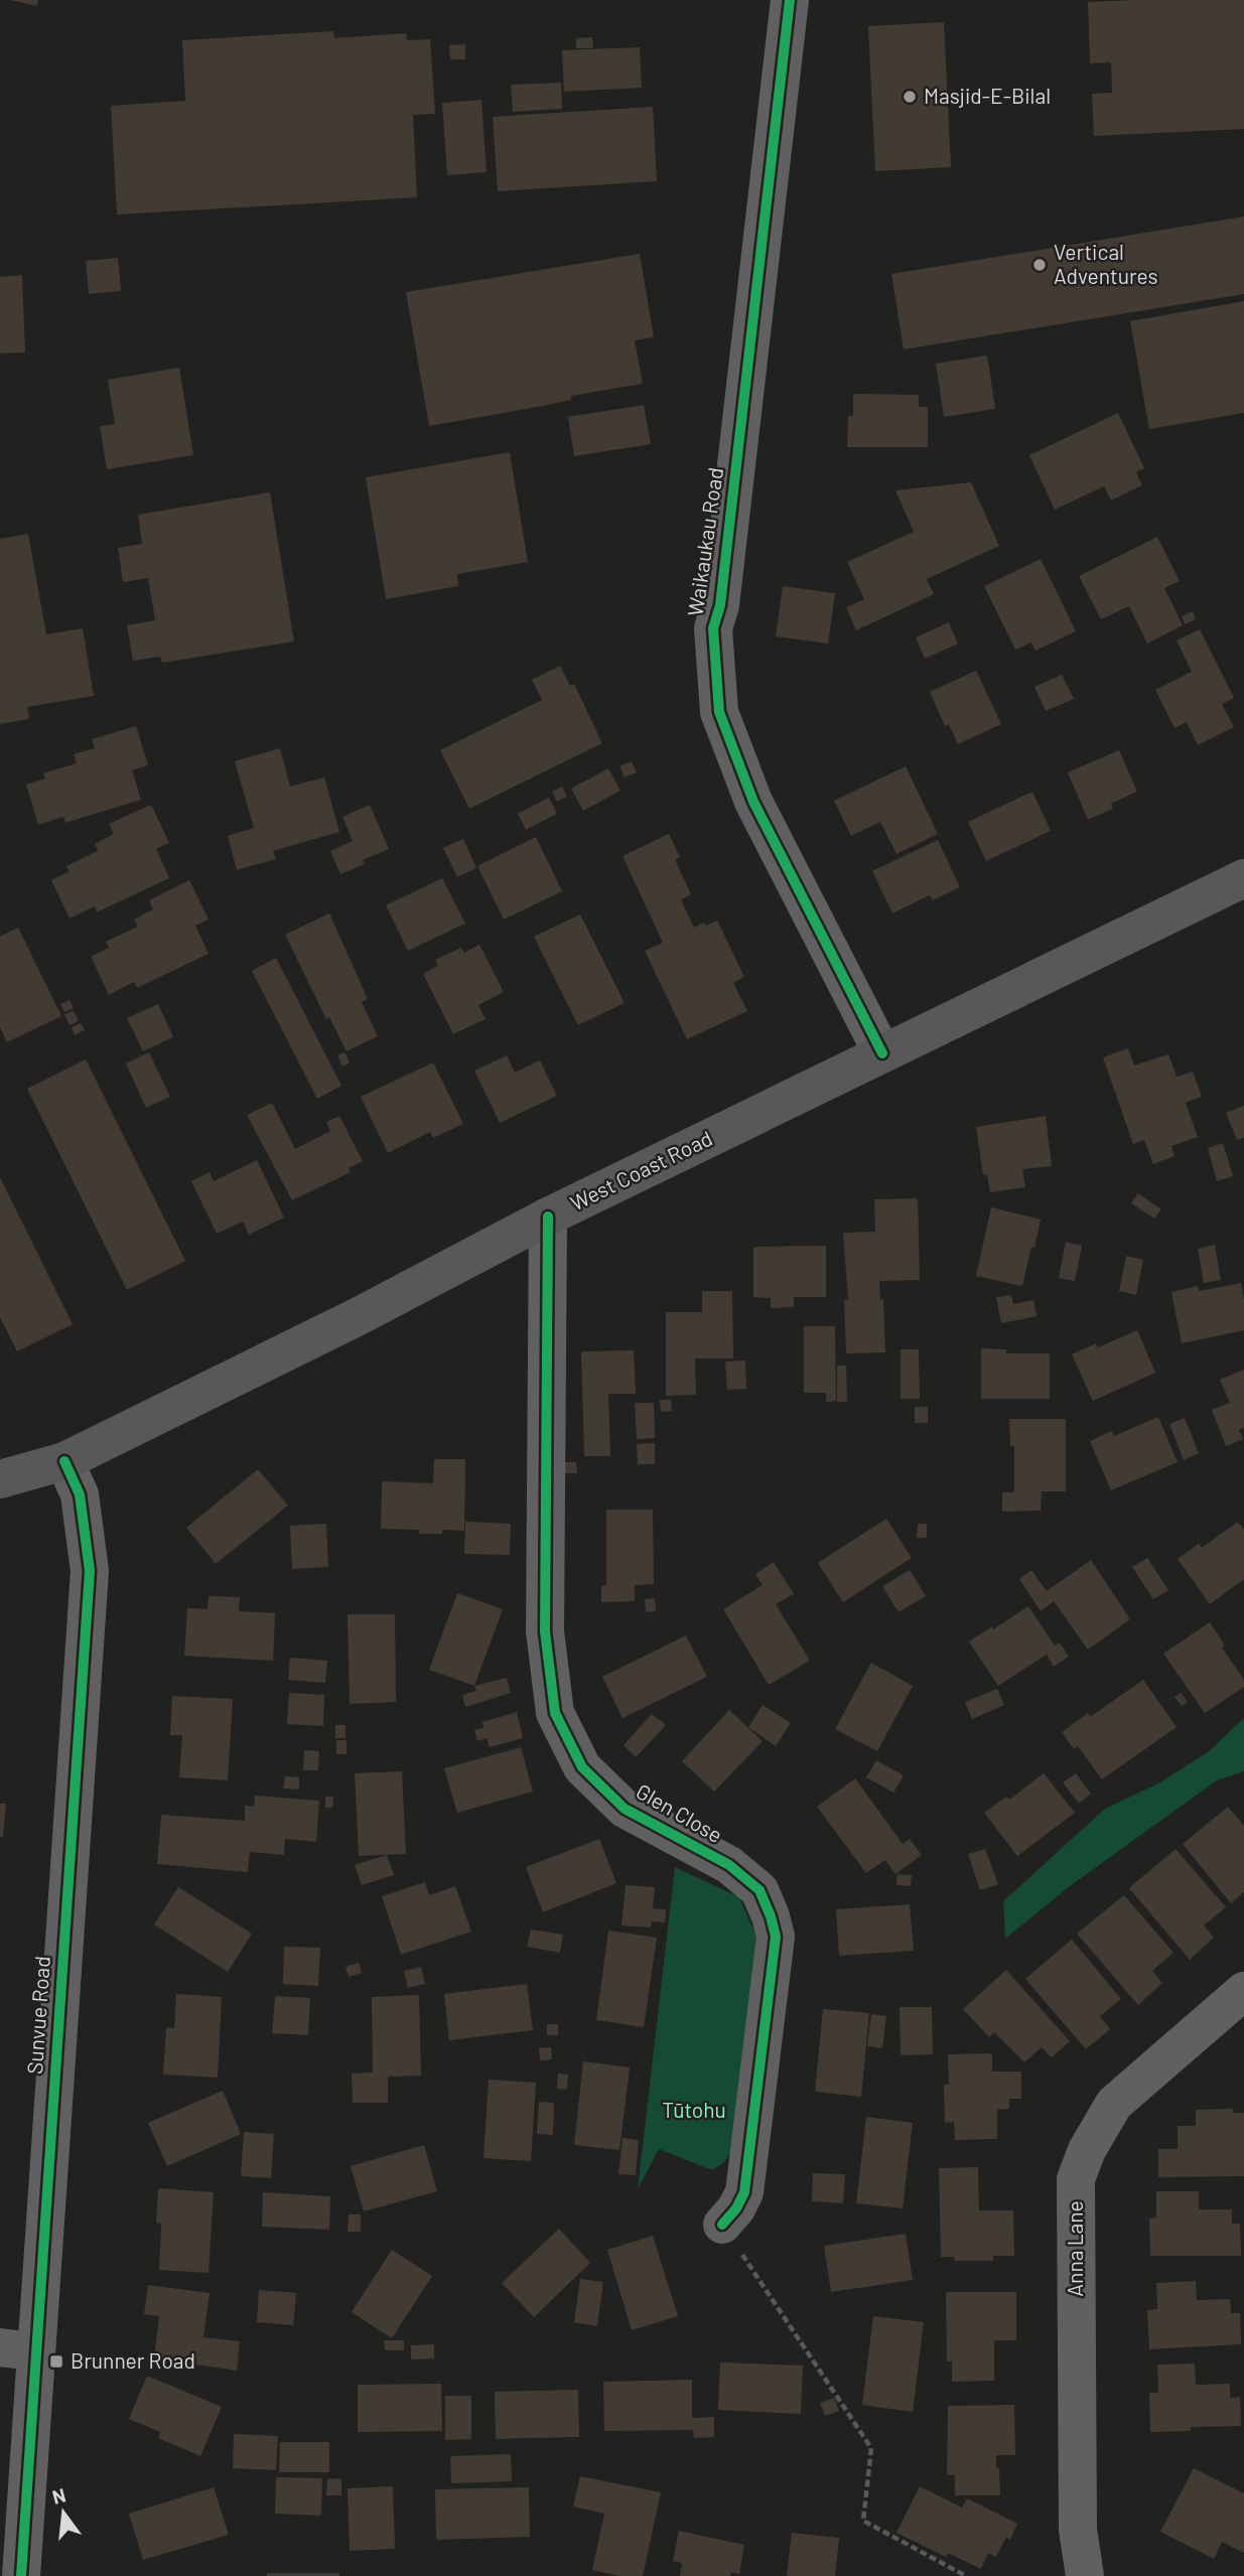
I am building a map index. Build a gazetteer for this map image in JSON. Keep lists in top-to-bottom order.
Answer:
{
  "streets": {
    "main road": ["West Coast Road"],
    "street": [
      "Waikaukau Road",
      "Glen Close",
      "Sunvue Road",
      "Anna Lane"
    ]
  },
  "crossings": [
    ["Waikaukau Road", "West Coast Road"],
    ["West Coast Road", "Glen Close"],
    ["West Coast Road", "Sunvue Road"]
  ],
  "parks": ["Tūtohu"],
  "places": {
    "other": ["Masjid-E-Bilal", "Vertical Adventures"],
    "transit": ["Brunner Road"]
  },
  "north": "top"
}
